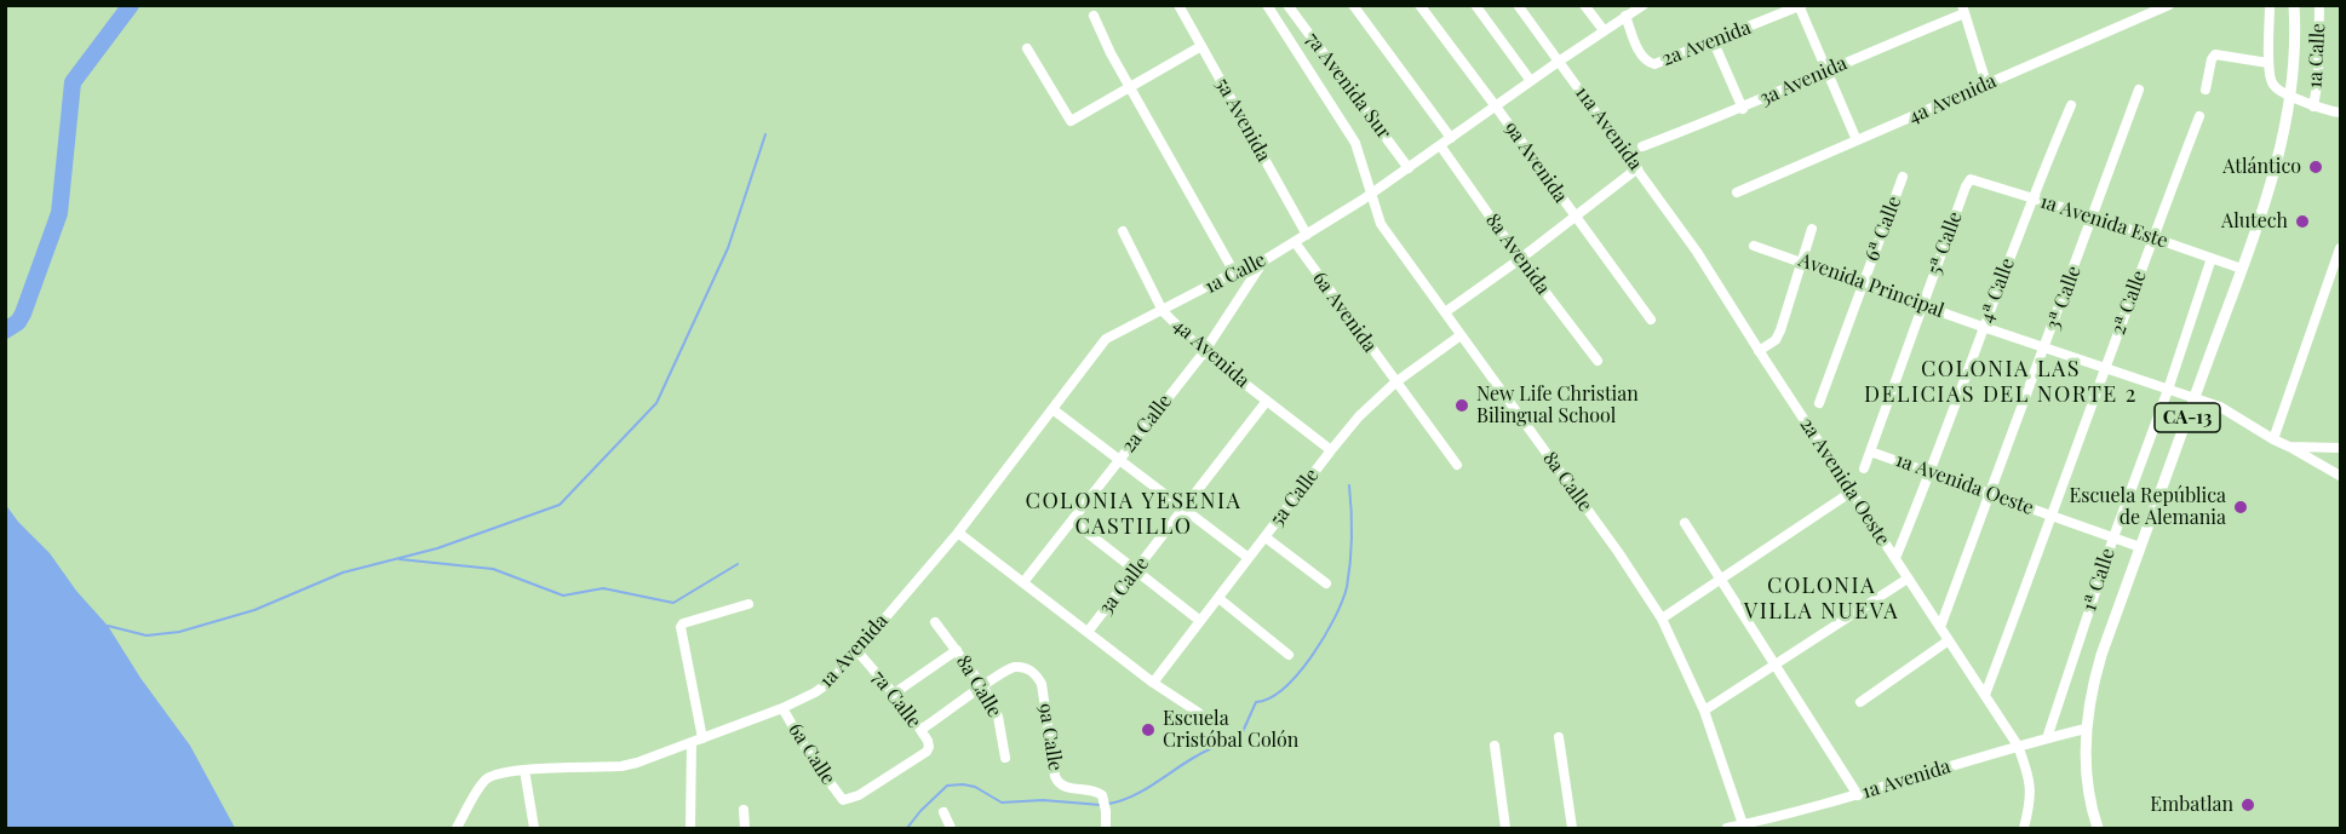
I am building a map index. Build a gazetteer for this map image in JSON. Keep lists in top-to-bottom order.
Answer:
{
  "streets": {
    "main road": ["CA-13"],
    "street": [
      "2a Avenida",
      "1a Calle",
      "3a Avenida",
      "7a Avenida Sur",
      "4a Avenida",
      "5a Avenida",
      "11a Avenida",
      "9a Avenida",
      "1a Avenida Este",
      "6ª Calle",
      "5ª Calle",
      "8a Avenida",
      "Avenida Principal",
      "4ª Calle",
      "3ª Calle",
      "2ª Calle",
      "6a Avenida",
      "2a Calle",
      "8a Calle",
      "2a Avenida Oeste",
      "1a Avenida Oeste",
      "5a Calle",
      "1ª Calle",
      "3a Calle",
      "1a Avenida",
      "7a Calle",
      "9a Calle",
      "6a Calle"
    ]
  },
  "crossings": [
    ["1a Calle", "7a Avenida Sur"],
    ["1a Calle", "4a Avenida"],
    ["1a Calle", "5a Avenida"],
    ["1a Calle", "11a Avenida"],
    ["1a Calle", "9a Avenida"],
    ["1a Calle", "8a Avenida"],
    ["1a Calle", "6a Avenida"],
    ["1a Calle", "CA-13"],
    ["1a Calle", "2a Calle"],
    ["1a Calle", "8a Calle"],
    ["1a Calle", "1a Avenida"],
    ["4a Avenida", "2a Calle"],
    ["4a Avenida", "5a Calle"],
    ["4a Avenida", "3a Calle"],
    ["11a Avenida", "2a Avenida Oeste"],
    ["1a Avenida Este", "5ª Calle"],
    ["1a Avenida Este", "4ª Calle"],
    ["1a Avenida Este", "3ª Calle"],
    ["1a Avenida Este", "2ª Calle"],
    ["1a Avenida Este", "CA-13"],
    ["1a Avenida Este", "1ª Calle"],
    ["6ª Calle", "Avenida Principal"],
    ["5ª Calle", "Avenida Principal"],
    ["5ª Calle", "1a Avenida Oeste"],
    ["Avenida Principal", "4ª Calle"],
    ["Avenida Principal", "3ª Calle"],
    ["Avenida Principal", "2ª Calle"],
    ["Avenida Principal", "CA-13"],
    ["Avenida Principal", "1ª Calle"],
    ["4ª Calle", "2a Avenida Oeste"],
    ["4ª Calle", "1a Avenida Oeste"],
    ["3ª Calle", "2a Avenida Oeste"],
    ["3ª Calle", "1a Avenida Oeste"],
    ["2ª Calle", "2a Avenida Oeste"],
    ["2ª Calle", "1a Avenida Oeste"],
    ["6a Avenida", "5a Calle"],
    ["CA-13", "1a Avenida Oeste"],
    ["CA-13", "1a Avenida"],
    ["8a Calle", "5a Calle"],
    ["8a Calle", "1a Avenida"],
    ["8a Calle", "9a Calle"],
    ["2a Avenida Oeste", "1a Avenida"],
    ["1a Avenida Oeste", "1ª Calle"],
    ["1ª Calle", "1a Avenida"],
    ["1a Avenida", "7a Calle"],
    ["1a Avenida", "6a Calle"],
    ["7a Calle", "6a Calle"]
  ],
  "districts": ["COLONIA LAS DELICIAS DEL NORTE 2", "COLONIA YESENIA CASTILLO", "COLONIA VILLA NUEVA"],
  "places": [
    "Atlántico",
    "Alutech",
    "New Life Christian Bilingual School",
    "Escuela República de Alemania",
    "Escuela Cristóbal Colón",
    "Embatlan"
  ]
}
